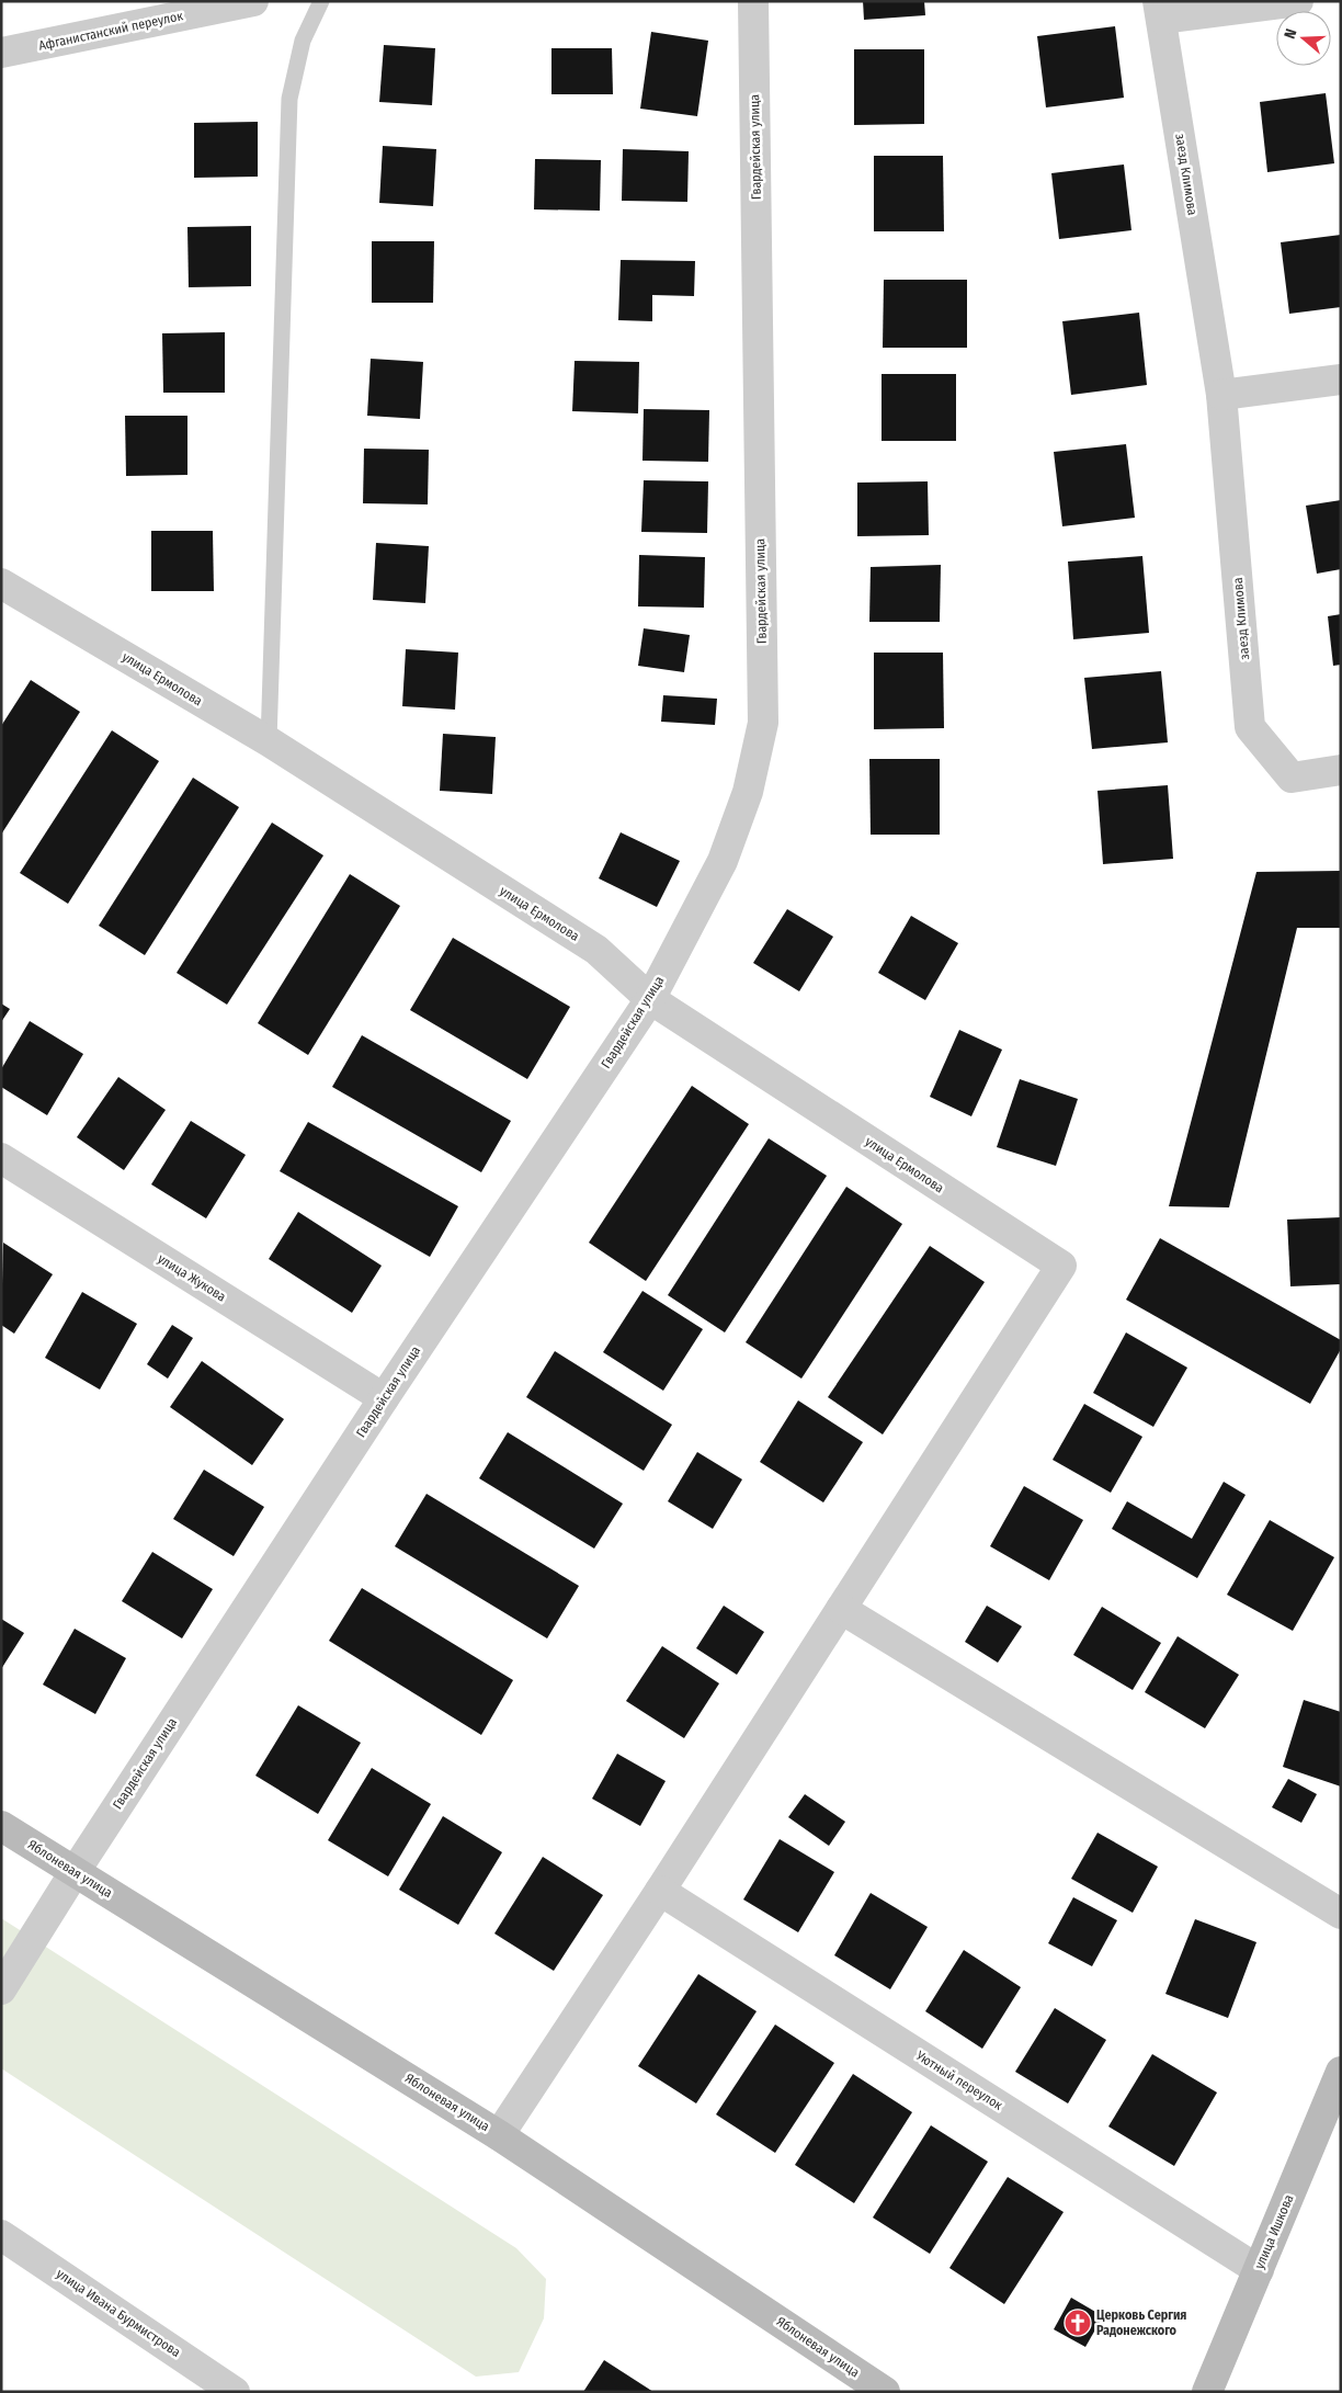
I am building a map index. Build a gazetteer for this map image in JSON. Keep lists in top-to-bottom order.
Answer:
{
  "streets": {
    "street": [
      "Афганистанский переулок",
      "Гвардейская улица",
      "заезд Климова",
      "улица Ермолова",
      "улица Жукова",
      "Яблоневая улица",
      "Уютный переулок",
      "улица Ишкова",
      "улица Ивана Бурмистрова"
    ]
  },
  "crossings": [
    ["Гвардейская улица", "улица Ермолова"],
    ["Гвардейская улица", "улица Жукова"],
    ["Гвардейская улица", "Яблоневая улица"],
    ["Уютный переулок", "улица Ишкова"]
  ],
  "places": {
    "church": ["Церковь Сергия Радонежского"]
  },
  "north": "left"
}
